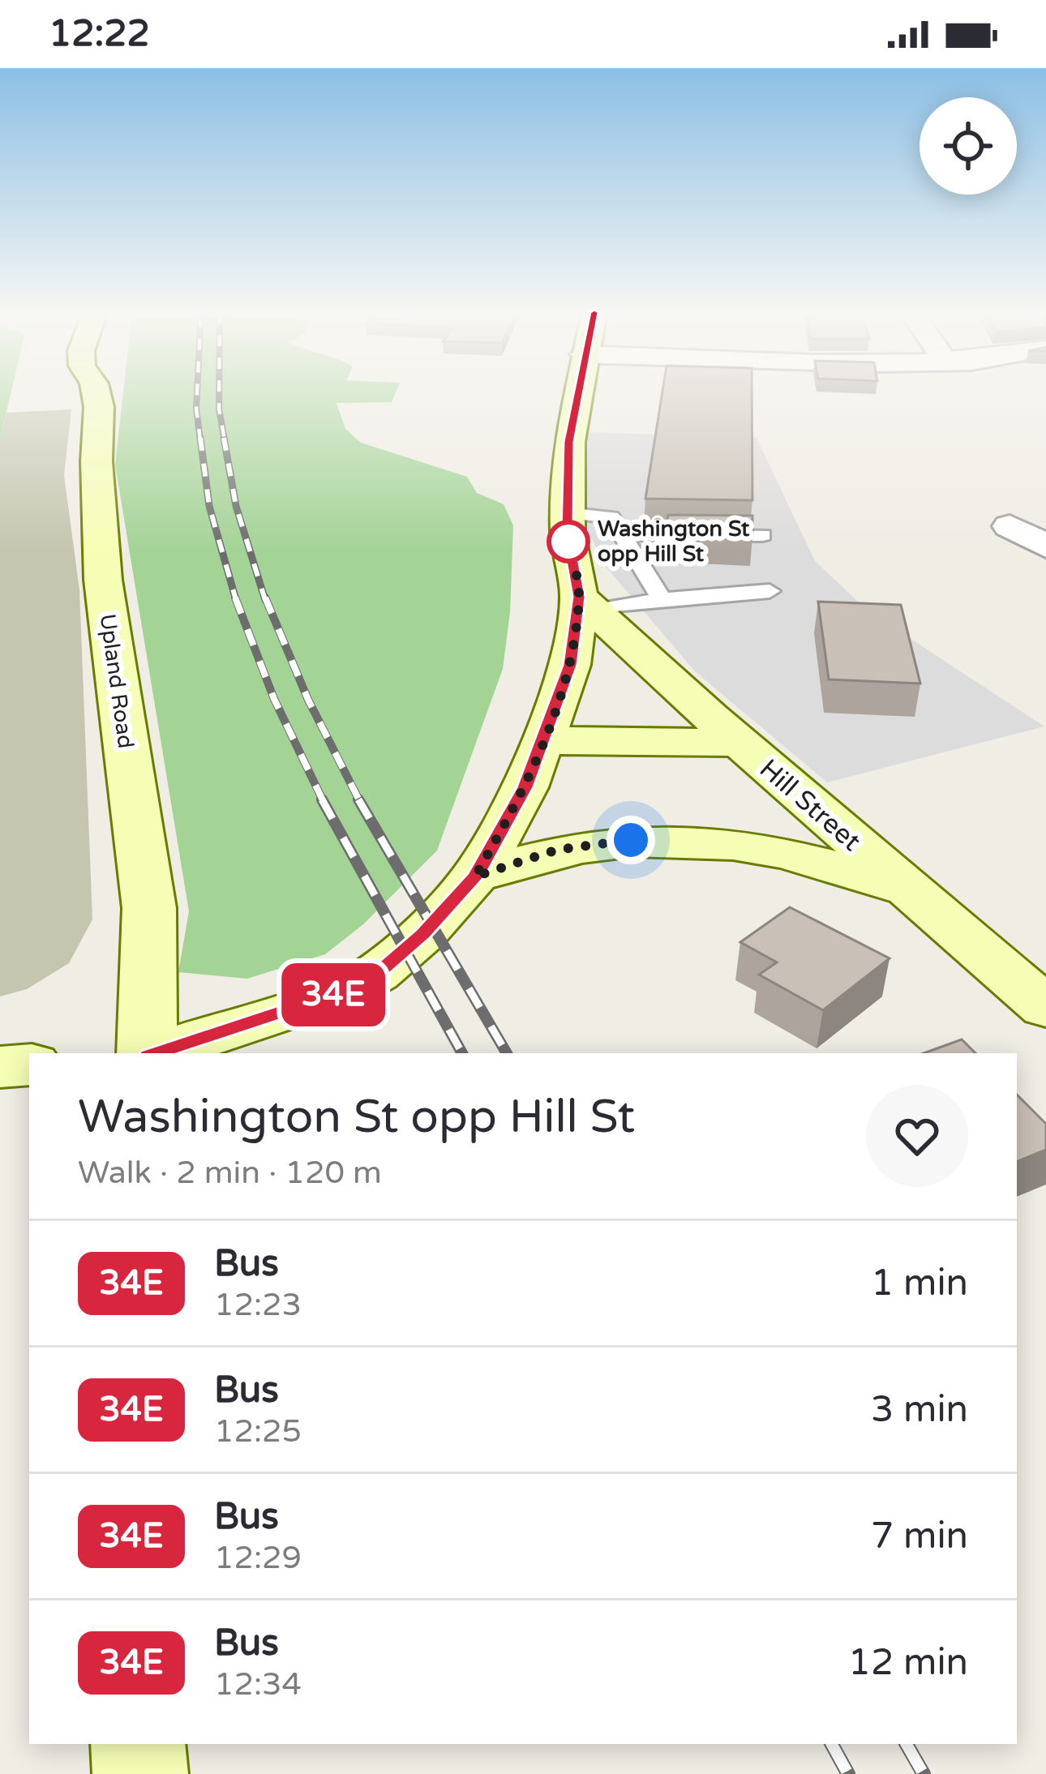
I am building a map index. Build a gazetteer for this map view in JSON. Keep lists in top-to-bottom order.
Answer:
{
  "streets": {
    "street": ["Upland Road", "Hill Street"]
  },
  "places": ["Washington St opp Hill St"],
  "lines": ["bus line 34E"],
  "page": {
    "status": "12:22",
    "on_map": "34E",
    "heading": ["Washington St opp Hill St", "Walk · 2 min · 120 m"],
    "list": [
      {
        "mark": "34E",
        "name": "Bus",
        "note": "12:23",
        "value": "1 min"
      },
      {
        "mark": "34E",
        "name": "Bus",
        "note": "12:25",
        "value": "3 min"
      },
      {
        "mark": "34E",
        "name": "Bus",
        "note": "12:29",
        "value": "7 min"
      },
      {
        "mark": "34E",
        "name": "Bus",
        "note": "12:34",
        "value": "12 min"
      }
    ]
  }
}
